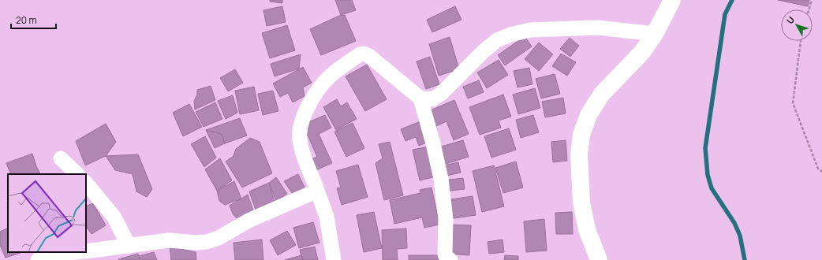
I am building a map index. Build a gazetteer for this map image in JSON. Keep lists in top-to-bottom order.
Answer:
{
  "scale_bar": "20 m",
  "north": "top left"
}
